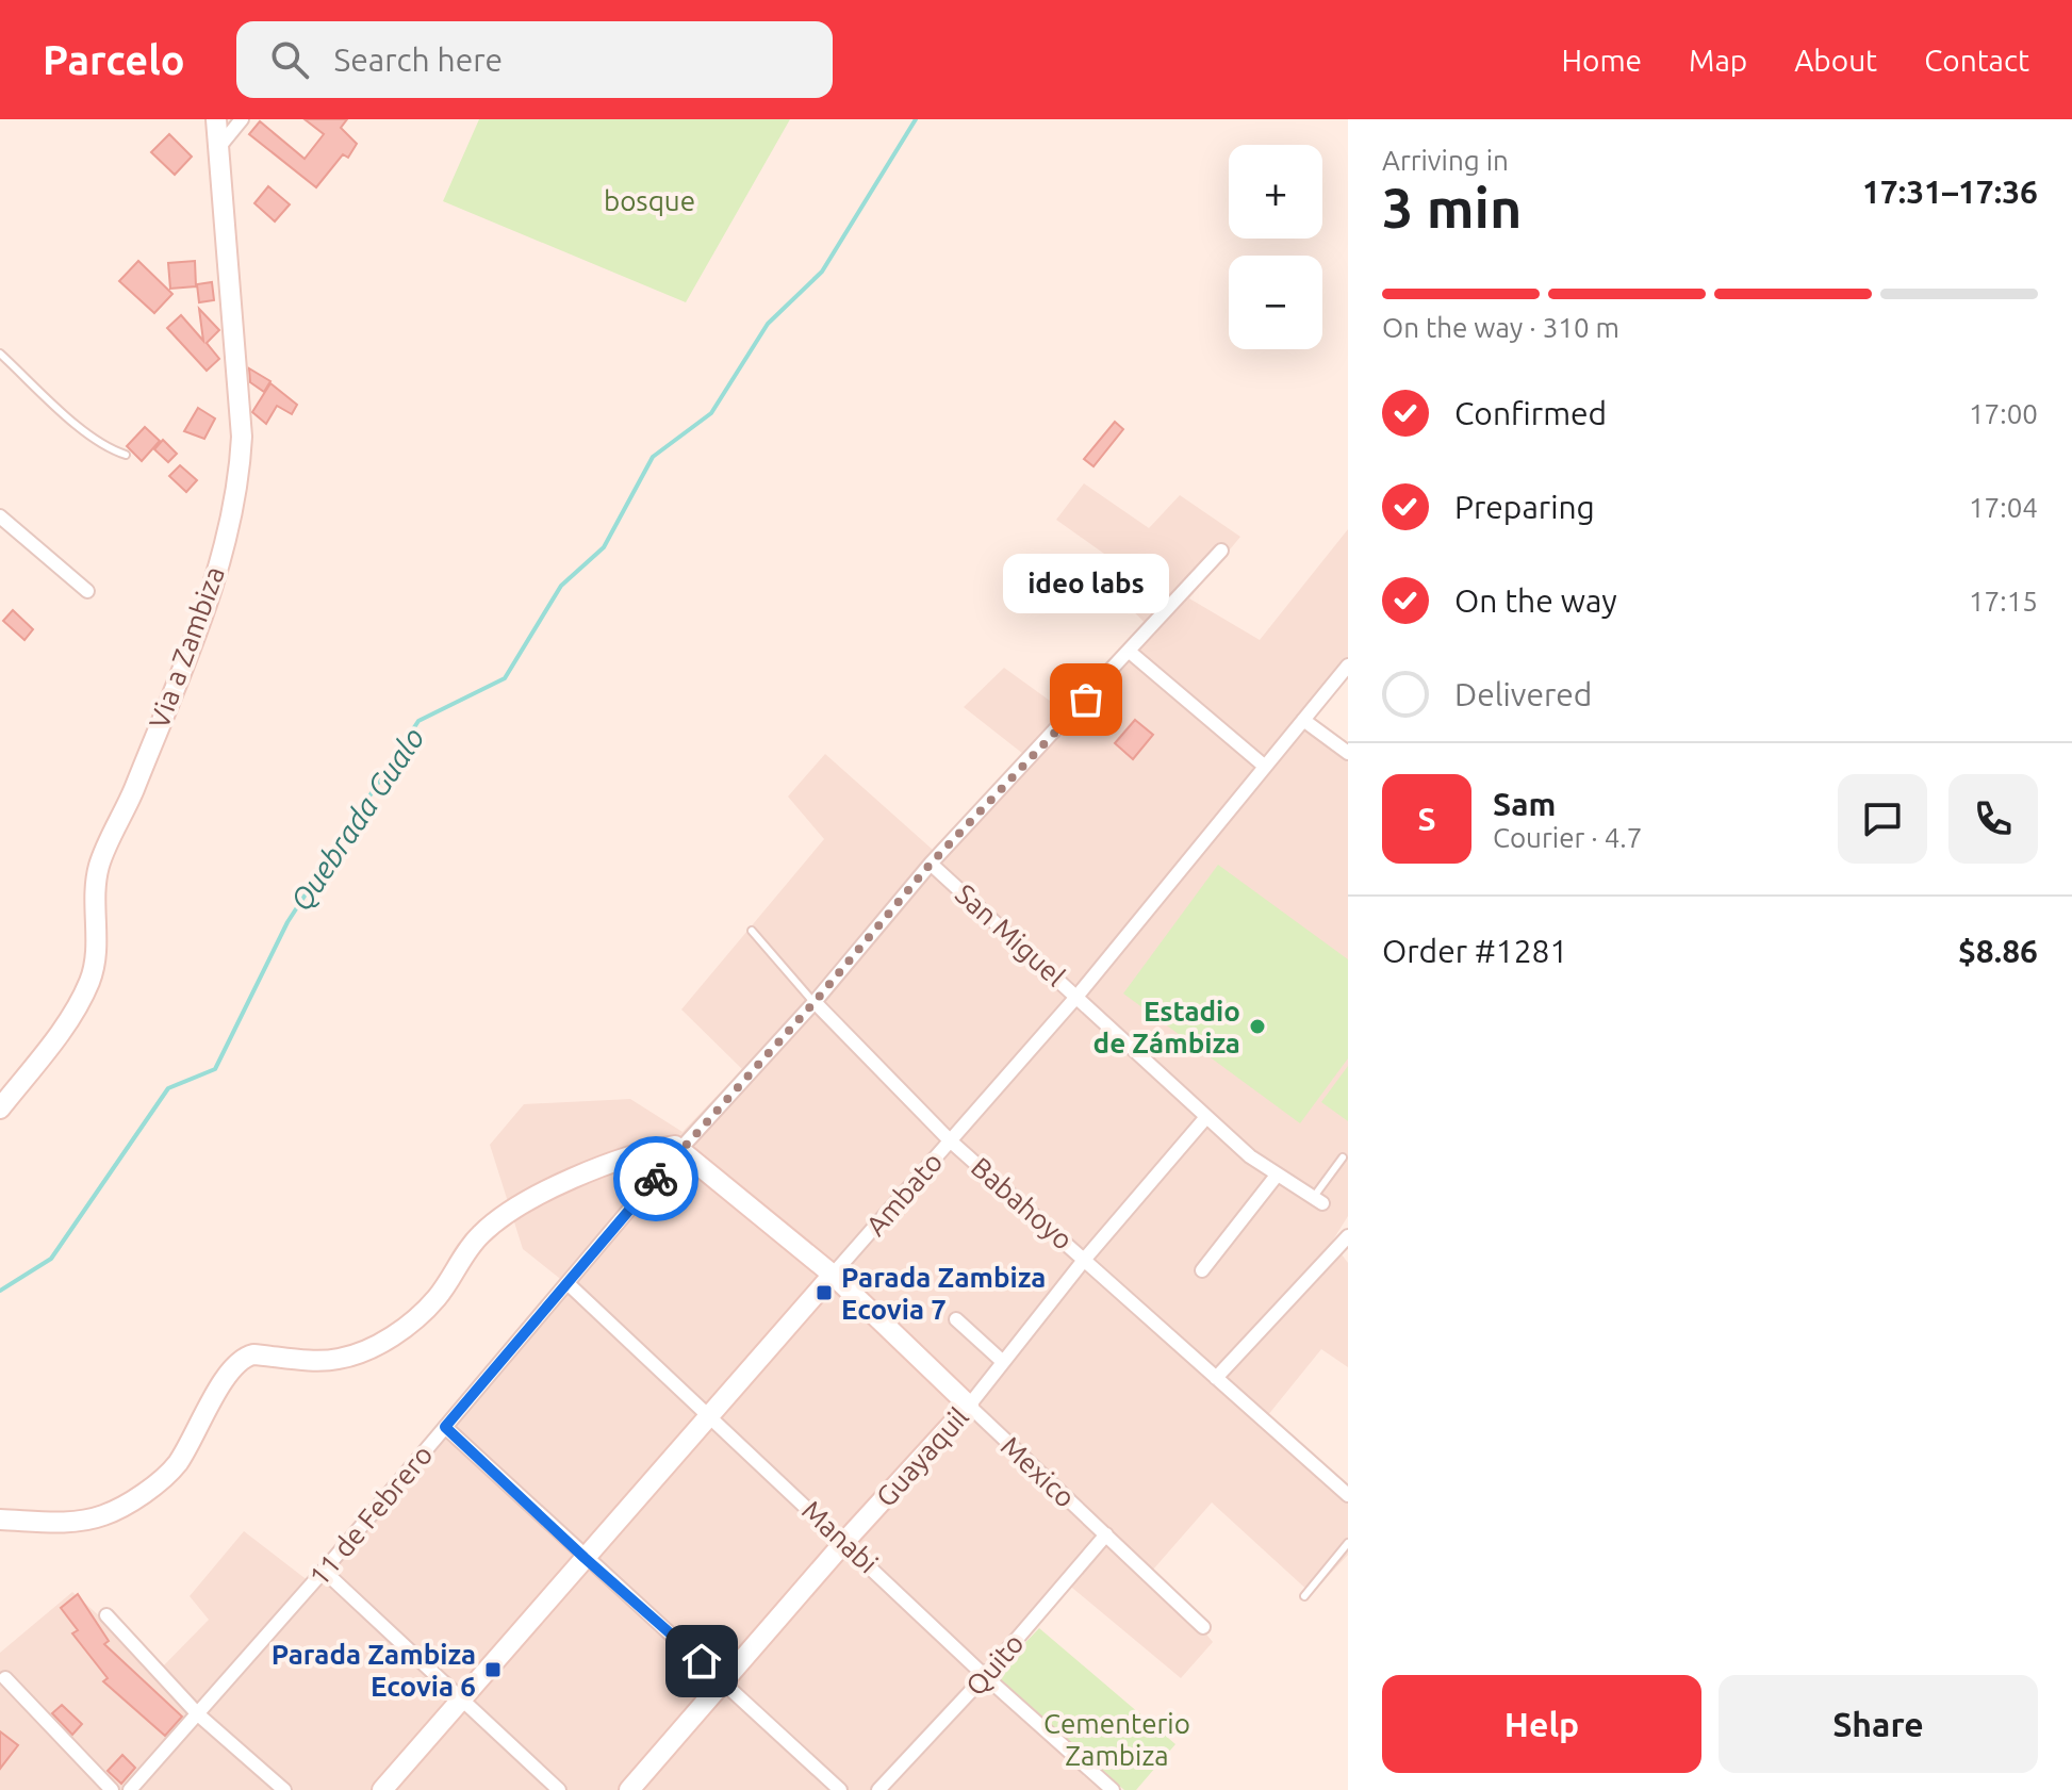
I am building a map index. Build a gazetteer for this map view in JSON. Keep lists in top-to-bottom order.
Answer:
{
  "streets": {
    "street": [
      "Via a Zambiza",
      "San Miguel",
      "Ambato",
      "Babahoyo",
      "Guayaquil",
      "Mexico",
      "11 de Febrero",
      "Manabi",
      "Quito"
    ]
  },
  "crossings": [
    ["San Miguel", "Ambato"],
    ["San Miguel", "Guayaquil"],
    ["San Miguel", "11 de Febrero"],
    ["Ambato", "Babahoyo"],
    ["Ambato", "Mexico"],
    ["Ambato", "Manabi"],
    ["Babahoyo", "Guayaquil"],
    ["Babahoyo", "11 de Febrero"],
    ["Guayaquil", "Mexico"],
    ["Guayaquil", "Manabi"],
    ["Mexico", "11 de Febrero"],
    ["Mexico", "Quito"],
    ["11 de Febrero", "Manabi"],
    ["Manabi", "Quito"]
  ],
  "water": ["Quebrada Gualo"],
  "parks": ["bosque", "Cementerio Zambiza"],
  "places": {
    "other": ["ideo labs", "Estadio de Zámbiza"],
    "transit": ["Parada Zambiza Ecovia 7", "Parada Zambiza Ecovia 6"]
  },
  "page": {
    "header": "Parcelo",
    "search": "Search here",
    "nav": [
      "Home",
      "Map",
      "About",
      "Contact"
    ],
    "heading": ["3 min", "Arriving in", "17:31–17:36"],
    "panel": [
      "Sam",
      "Courier · 4.7",
      "Order #1281",
      "$8.86"
    ],
    "map_buttons": ["+", "−"],
    "bar": "On the way · 310 m",
    "list": [
      ["Confirmed", "17:00"],
      ["Preparing", "17:04"],
      ["On the way", "17:15"],
      "Delivered"
    ],
    "bubble": "ideo labs",
    "round": "S",
    "buttons": ["Help", "Share"]
  }
}
